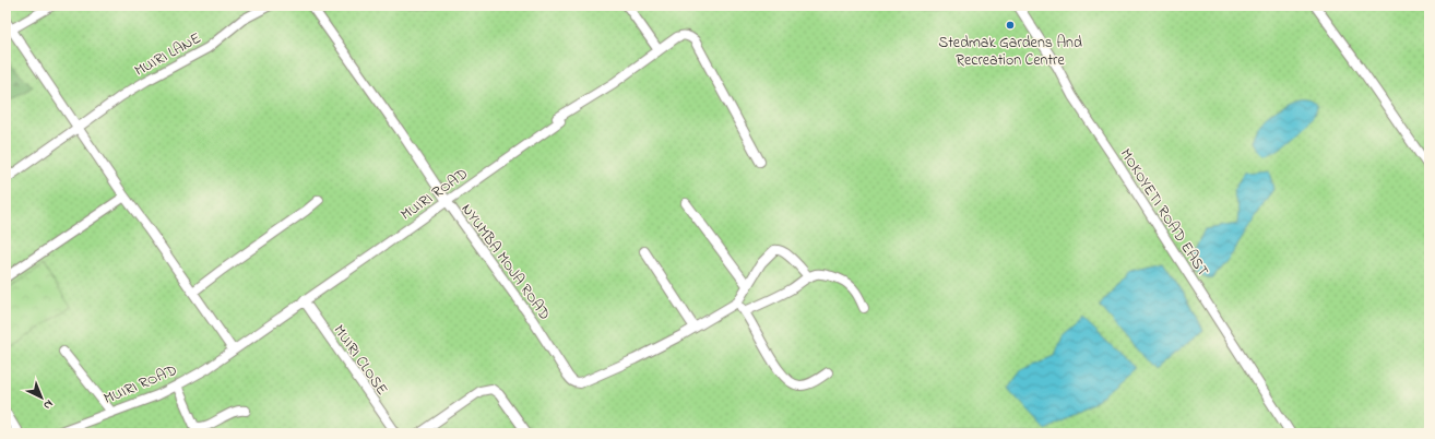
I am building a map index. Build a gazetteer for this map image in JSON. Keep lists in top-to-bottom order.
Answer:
{
  "streets": {
    "street": [
      "MUIRI LANE",
      "MUIRI ROAD",
      "MOKOYETI ROAD EAST",
      "NYUMBA MOJA ROAD",
      "MUIRI CLOSE"
    ]
  },
  "crossings": [
    ["MUIRI ROAD", "NYUMBA MOJA ROAD"],
    ["MUIRI ROAD", "MUIRI CLOSE"]
  ],
  "places": ["Stedmak Gardens And Recreation Centre"],
  "north": "bottom right"
}
